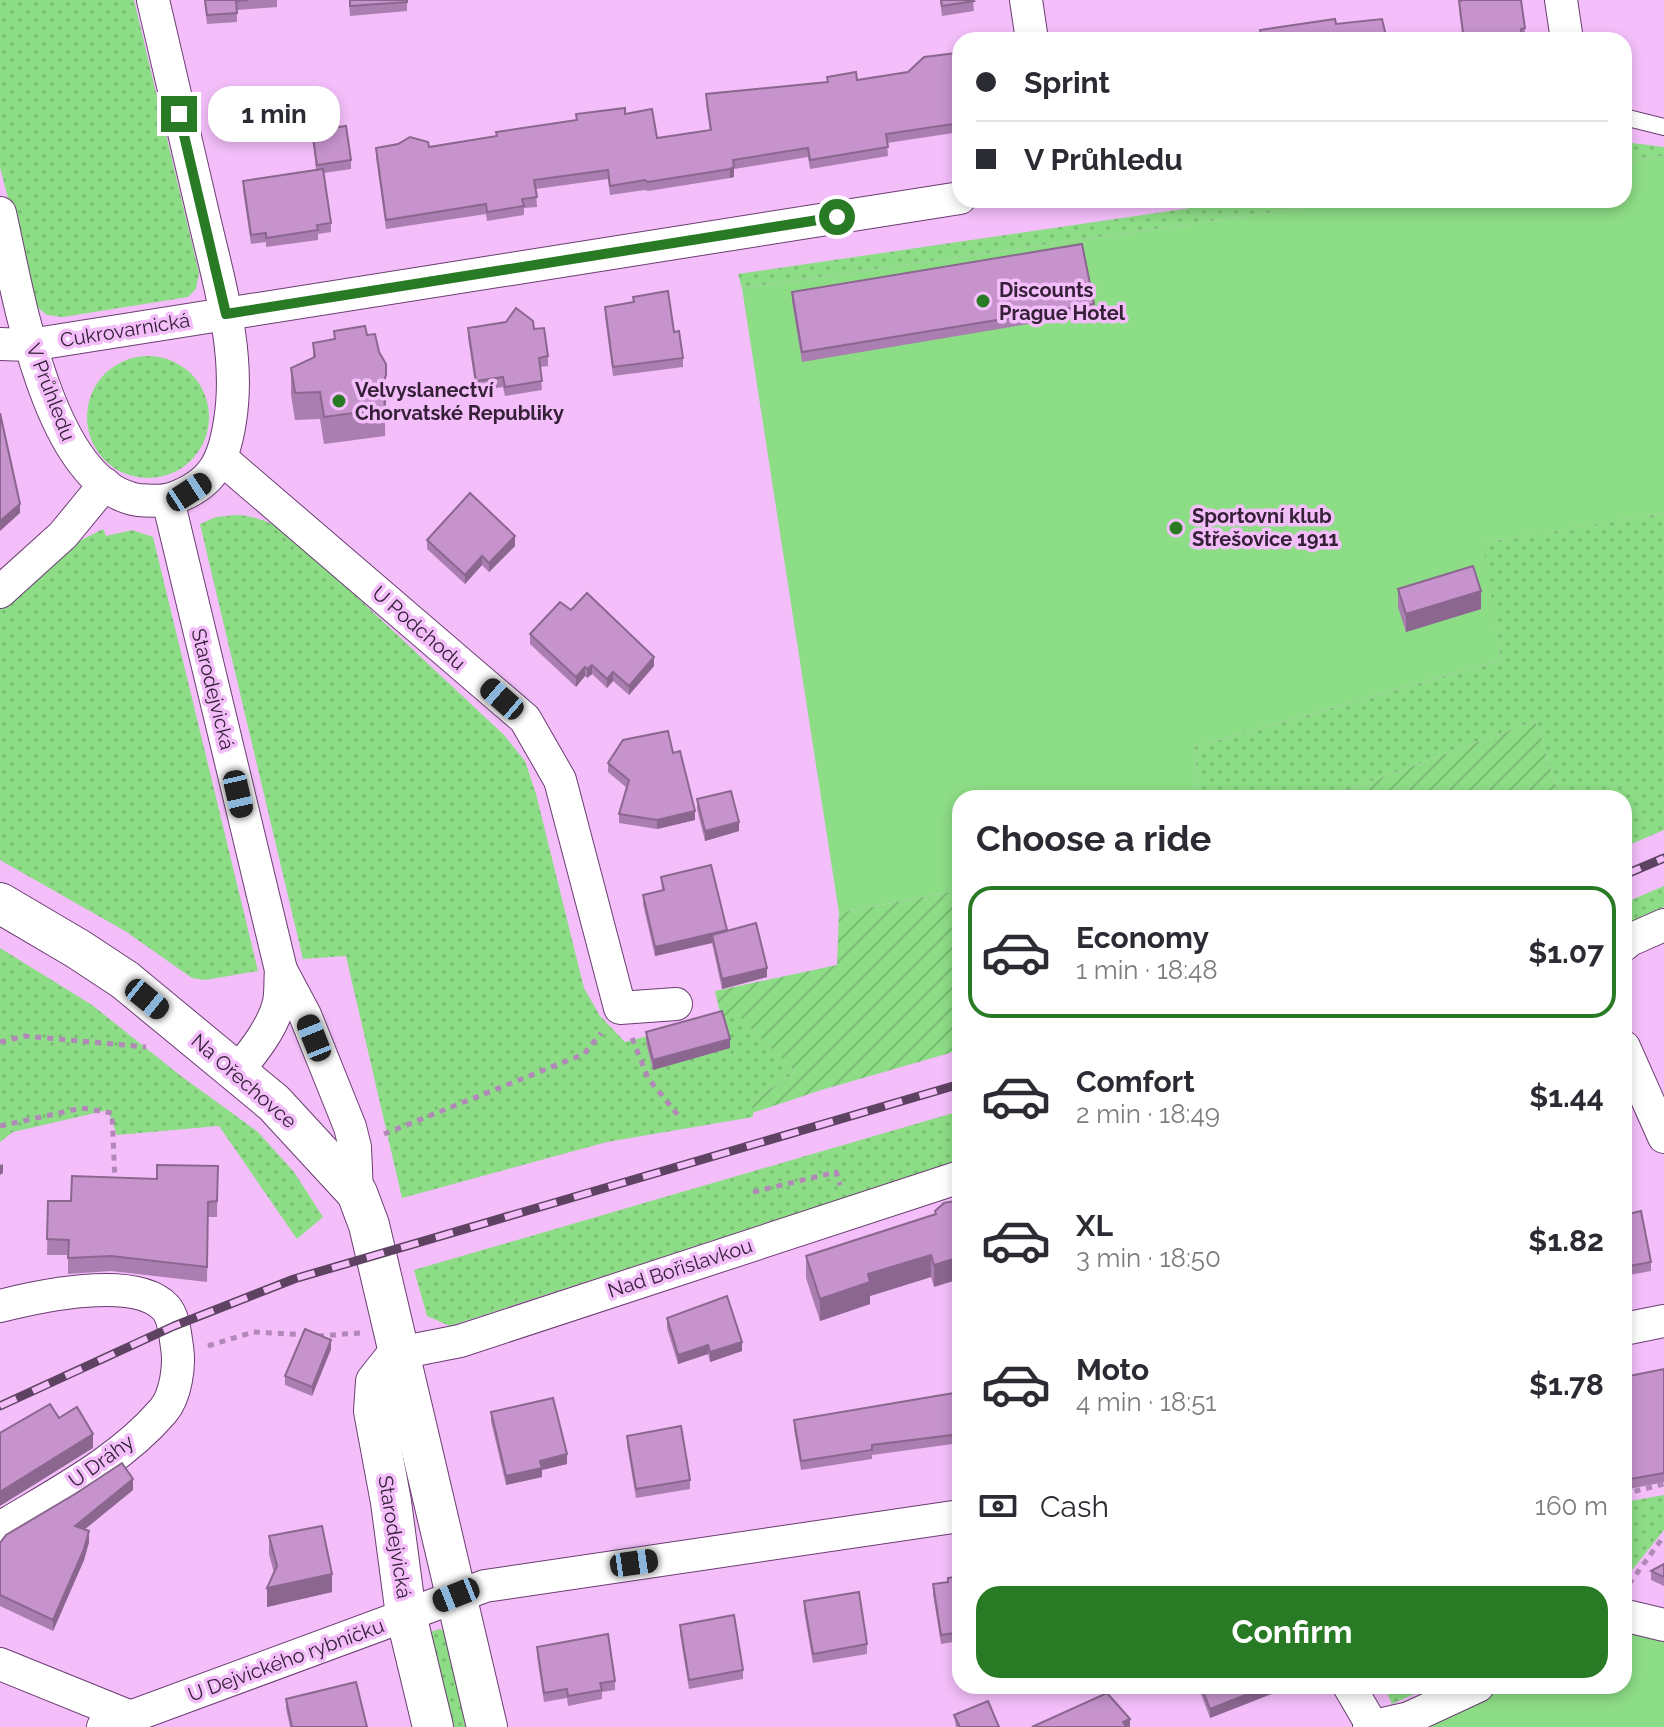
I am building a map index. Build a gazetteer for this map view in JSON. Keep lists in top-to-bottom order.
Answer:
{
  "streets": {
    "street": [
      "Cukrovarnická",
      "V Průhledu",
      "U Podchodu",
      "Starodejvická",
      "Na Ořechovce",
      "Nad Bořislavkou",
      "U Dráhy",
      "U Dejvického rybníčku"
    ]
  },
  "crossings": [
    ["Cukrovarnická", "V Průhledu"],
    ["V Průhledu", "U Podchodu"],
    ["V Průhledu", "Starodejvická"],
    ["Starodejvická", "Na Ořechovce"],
    ["Starodejvická", "Nad Bořislavkou"],
    ["Starodejvická", "U Dejvického rybníčku"]
  ],
  "places": ["Discounts Prague Hotel", "Velvyslanectví Chorvatské Republiky", "Sportovní klub Střešovice 1911"],
  "page": {
    "banner": ["Sprint", "V Průhledu"],
    "bubble": "1 min",
    "heading": "Choose a ride",
    "list": [
      {
        "name": "Economy",
        "note": "1 min · 18:48",
        "value": "$1.07"
      },
      {
        "name": "Comfort",
        "note": "2 min · 18:49",
        "value": "$1.44"
      },
      {
        "name": "XL",
        "note": "3 min · 18:50",
        "value": "$1.82"
      },
      {
        "name": "Moto",
        "note": "4 min · 18:51",
        "value": "$1.78"
      }
    ],
    "pay": ["Cash", "160 m"],
    "buttons": "Confirm"
  }
}
